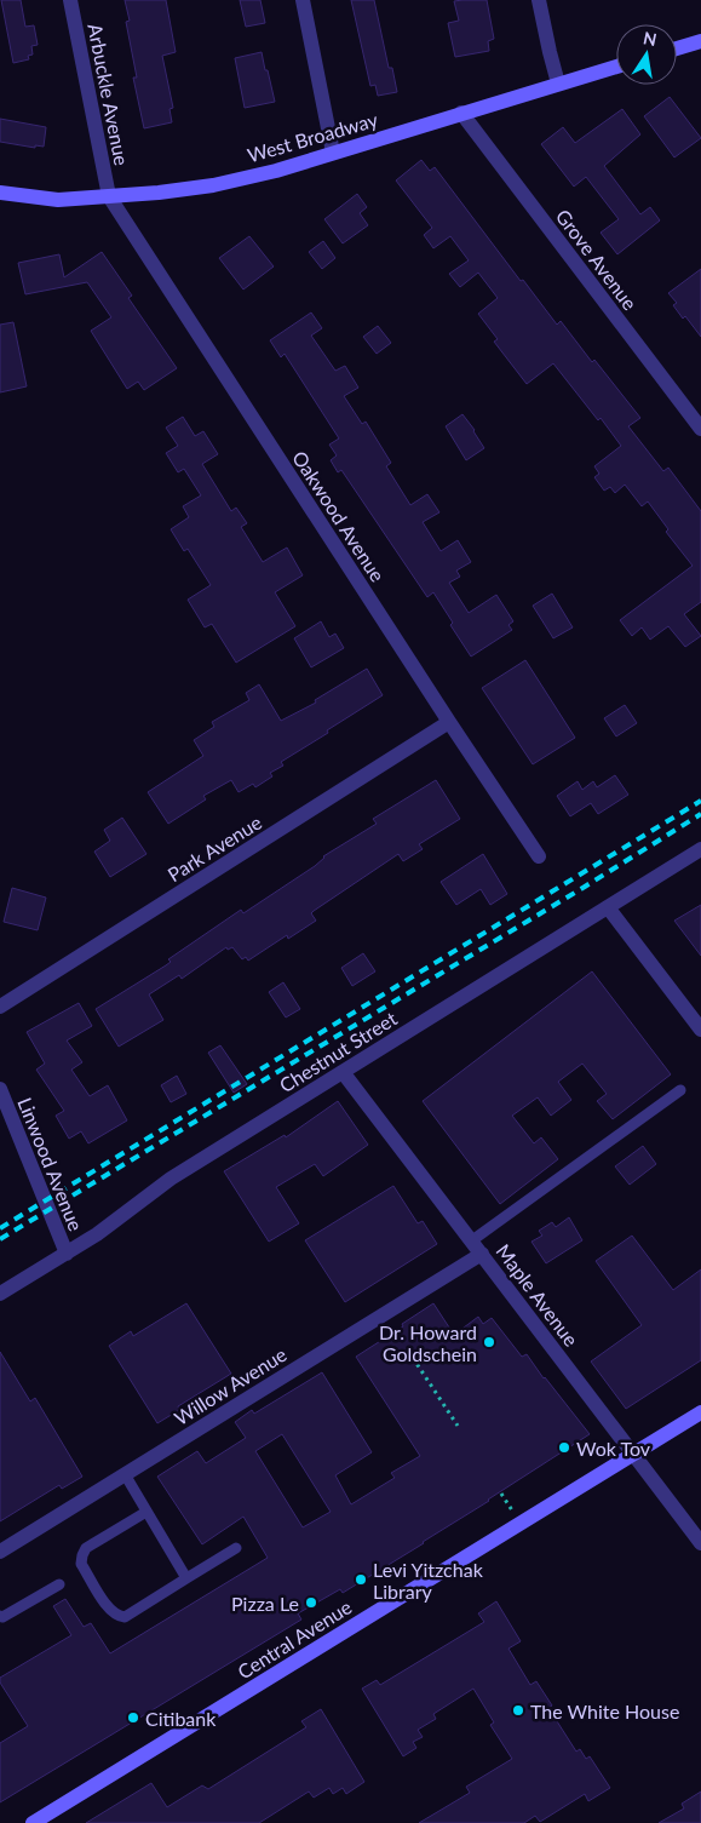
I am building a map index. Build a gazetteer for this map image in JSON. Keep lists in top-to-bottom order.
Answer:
{
  "streets": {
    "street": [
      "Arbuckle Avenue",
      "West Broadway",
      "Grove Avenue",
      "Oakwood Avenue",
      "Park Avenue",
      "Chestnut Street",
      "Linwood Avenue",
      "Maple Avenue",
      "Willow Avenue",
      "Central Avenue"
    ]
  },
  "crossings": [
    ["Arbuckle Avenue", "West Broadway"],
    ["Arbuckle Avenue", "Oakwood Avenue"],
    ["West Broadway", "Grove Avenue"],
    ["West Broadway", "Oakwood Avenue"],
    ["Oakwood Avenue", "Park Avenue"],
    ["Chestnut Street", "Linwood Avenue"],
    ["Chestnut Street", "Maple Avenue"],
    ["Maple Avenue", "Willow Avenue"],
    ["Maple Avenue", "Central Avenue"]
  ],
  "places": [
    "Dr. Howard Goldschein",
    "Wok Tov",
    "Levi Yitzchak Library",
    "Pizza Le",
    "The White House",
    "Citibank"
  ],
  "north": "top"
}
